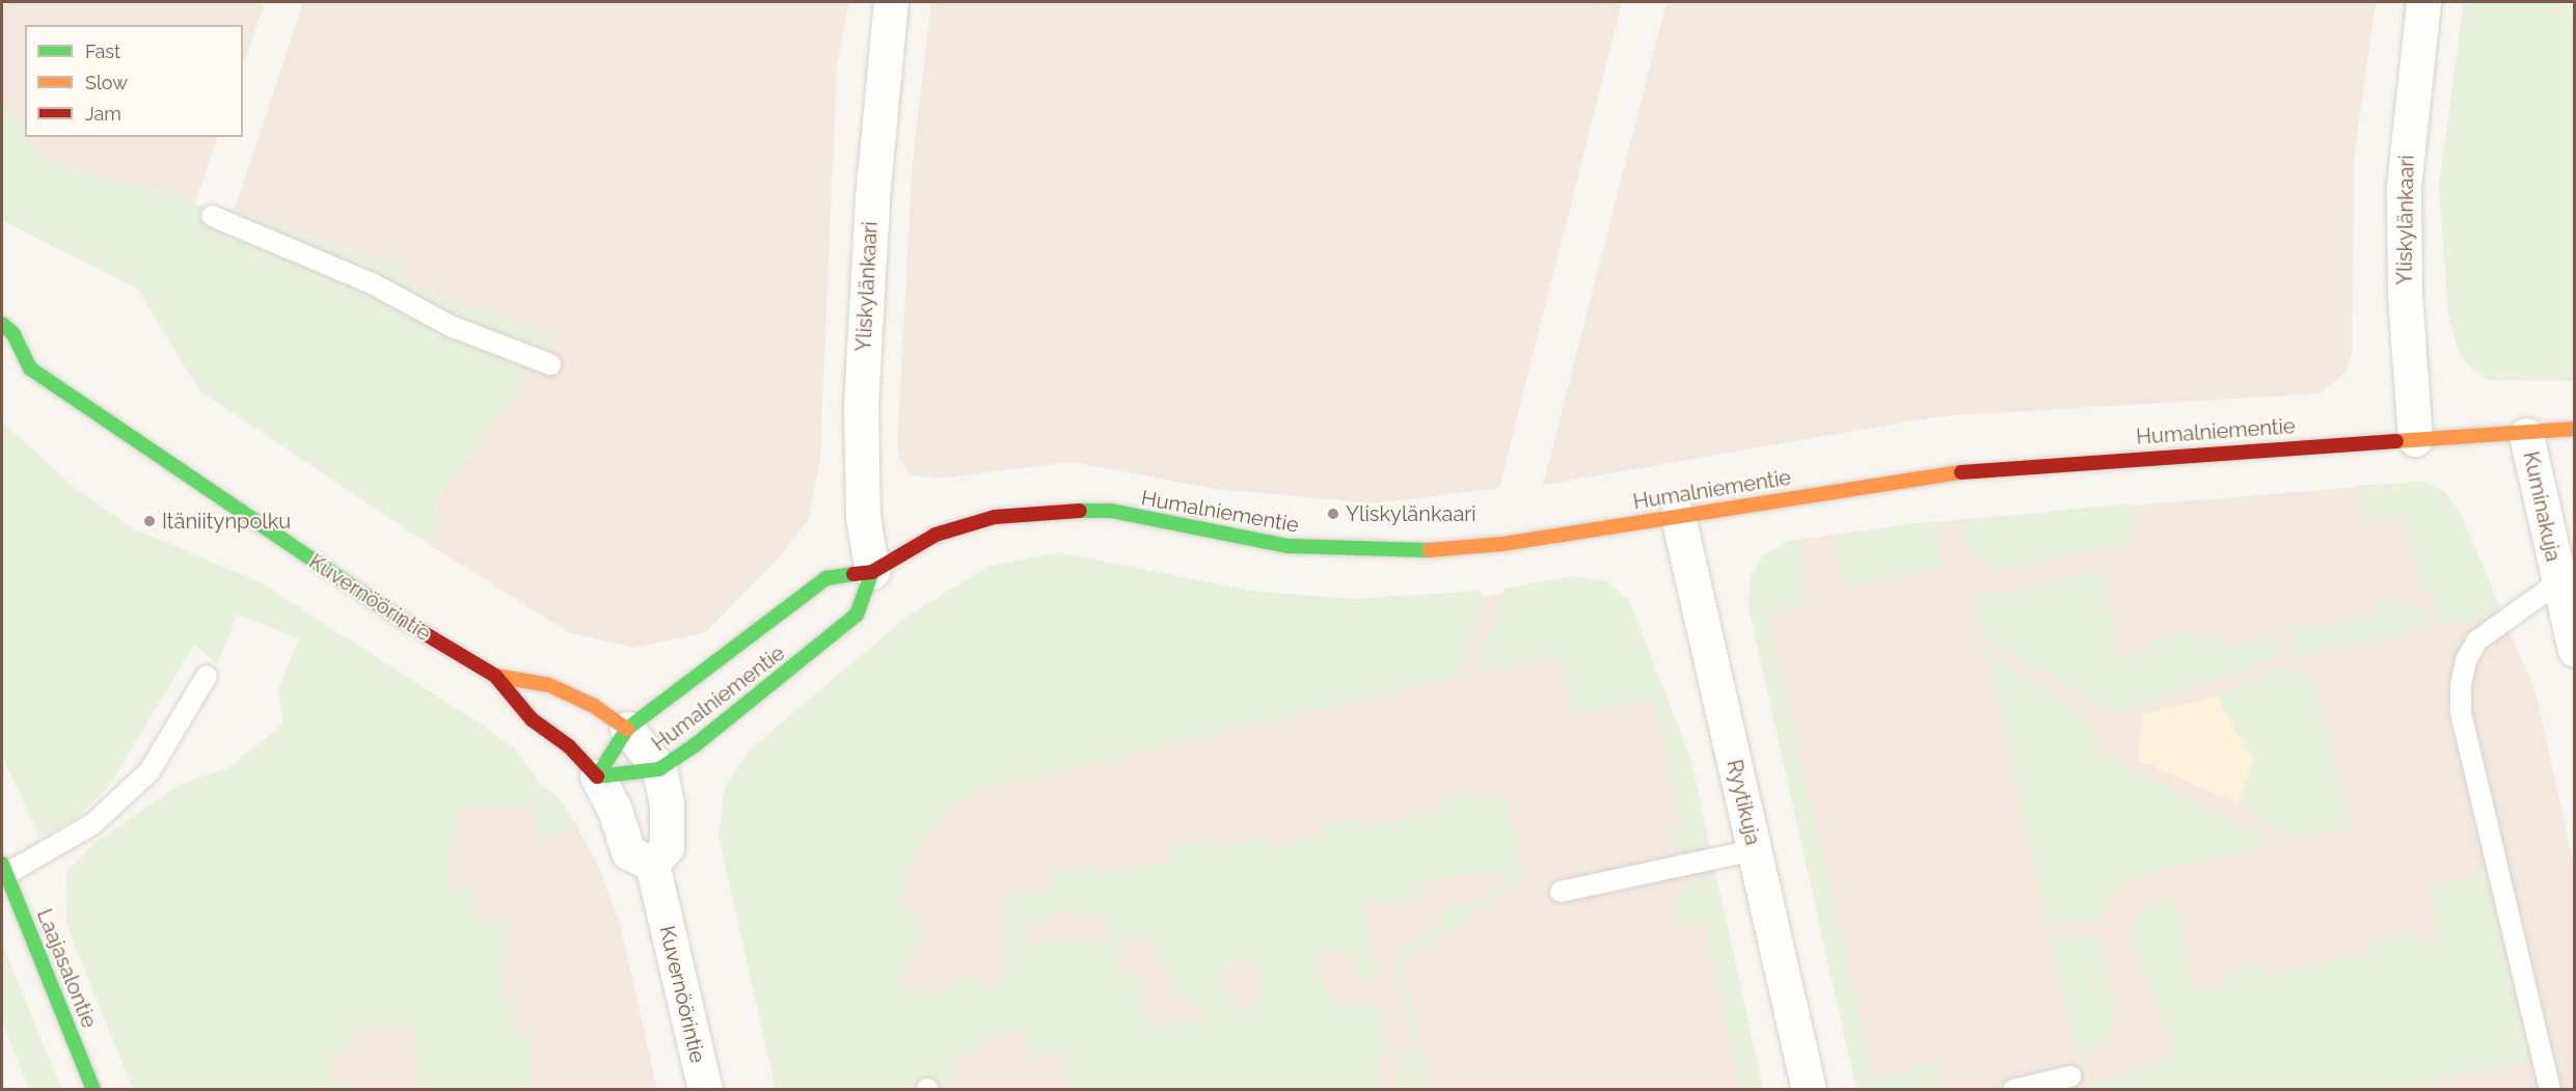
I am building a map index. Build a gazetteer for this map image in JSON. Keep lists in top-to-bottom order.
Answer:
{
  "streets": {
    "street": [
      "Yliskylänkaari",
      "Humalniementie",
      "Kuminakuja",
      "Kuvernöörintie",
      "Ryytikuja",
      "Laajasalontie"
    ]
  },
  "crossings": [
    ["Yliskylänkaari", "Humalniementie"],
    ["Humalniementie", "Kuminakuja"],
    ["Humalniementie", "Kuvernöörintie"],
    ["Humalniementie", "Ryytikuja"]
  ],
  "places": ["Yliskylänkaari", "Itäniitynpolku"],
  "legend": ["Fast", "Slow", "Jam"]
}
